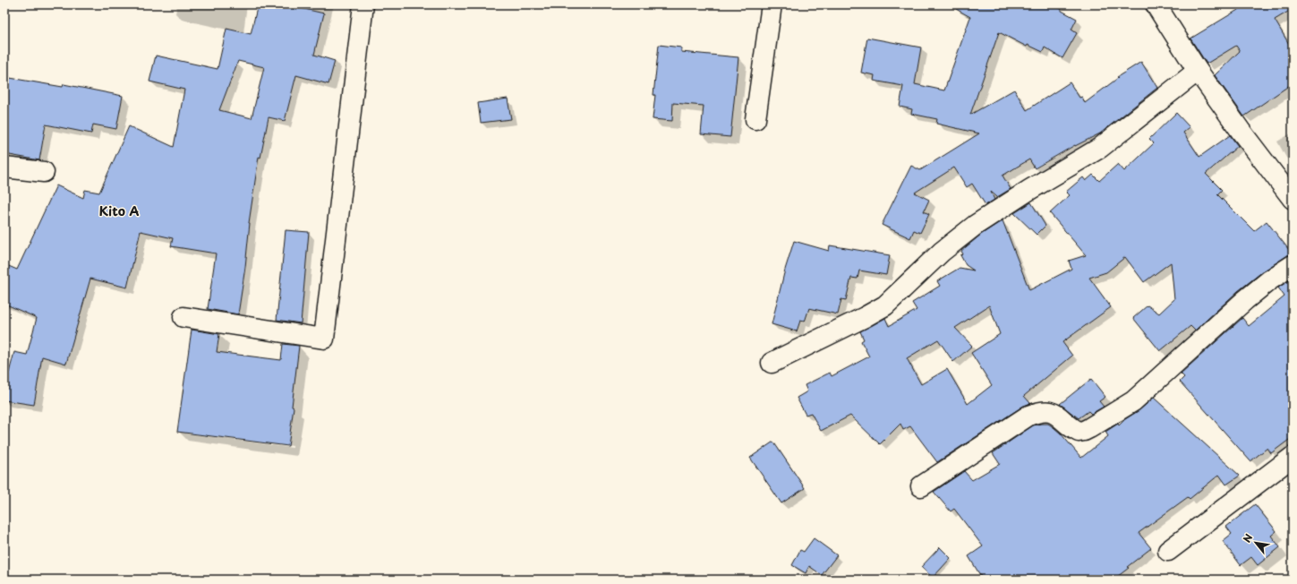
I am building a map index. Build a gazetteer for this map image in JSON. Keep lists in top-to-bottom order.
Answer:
{
  "districts": ["Kito A"],
  "north": "top left"
}
